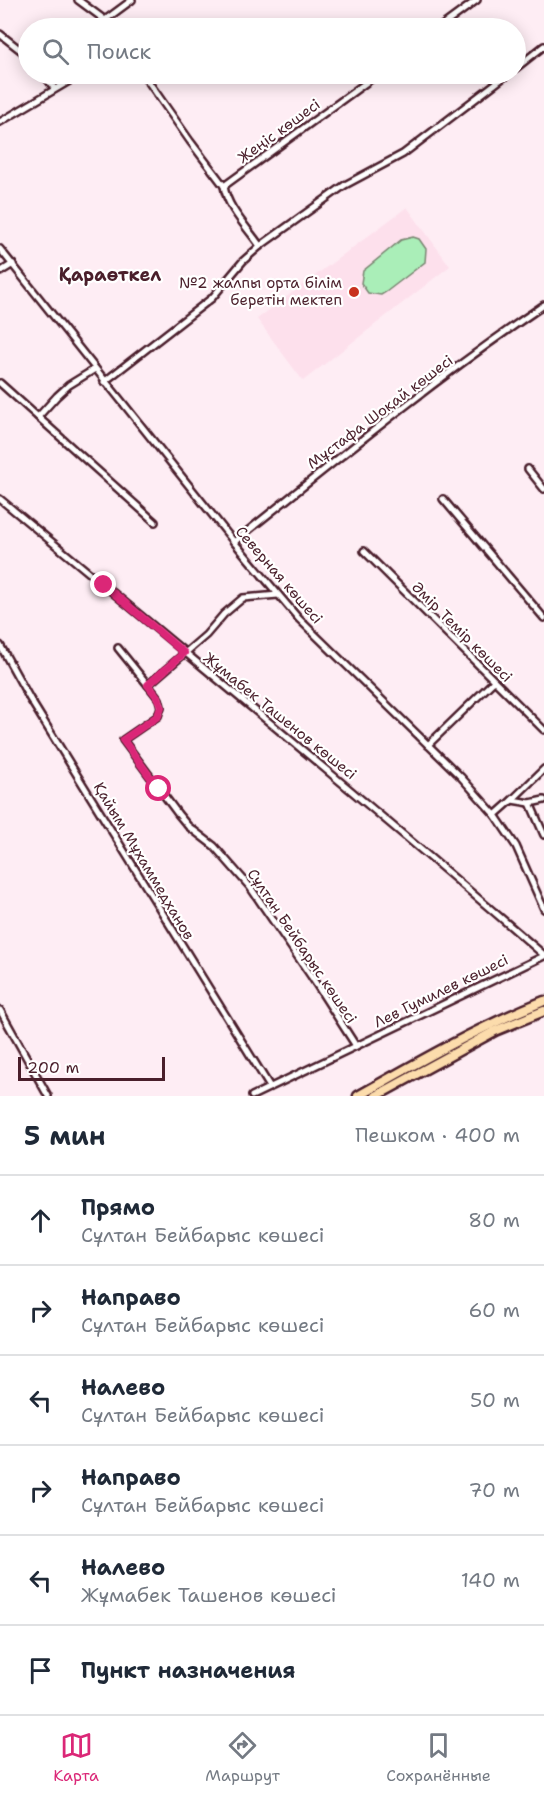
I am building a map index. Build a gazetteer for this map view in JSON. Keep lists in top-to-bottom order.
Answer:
{
  "streets": {
    "street": [
      "Жеңіс көшесі",
      "Мұстафа Шоқай көшесі",
      "Северная көшесі",
      "Әмір Темір көшесі",
      "Жұмабек Ташенов көшесі",
      "Қайым Мұхаммедханов",
      "Сұлтан Бейбарыс көшесі",
      "Лев Гумилев көшесі"
    ]
  },
  "crossings": [
    ["Мұстафа Шоқай көшесі", "Северная көшесі"],
    ["Жұмабек Ташенов көшесі", "Лев Гумилев көшесі"],
    ["Қайым Мұхаммедханов", "Лев Гумилев көшесі"],
    ["Сұлтан Бейбарыс көшесі", "Лев Гумилев көшесі"]
  ],
  "districts": ["Қараөткел"],
  "places": ["№2 жалпы орта білім беретін мектеп"],
  "scale_bar": "200 m",
  "page": {
    "search": "Поиск",
    "scale": "200 m",
    "heading": ["5 мин", "Пешком · 400 m"],
    "list": [
      ["Прямо", "Сұлтан Бейбарыс көшесі", "80 m"],
      ["Направо", "Сұлтан Бейбарыс көшесі", "60 m"],
      ["Налево", "Сұлтан Бейбарыс көшесі", "50 m"],
      ["Направо", "Сұлтан Бейбарыс көшесі", "70 m"],
      ["Налево", "Жұмабек Ташенов көшесі", "140 m"],
      "Пункт назначения"
    ],
    "nav": ["Карта", "Маршрут", "Сохранённые"]
  }
}
